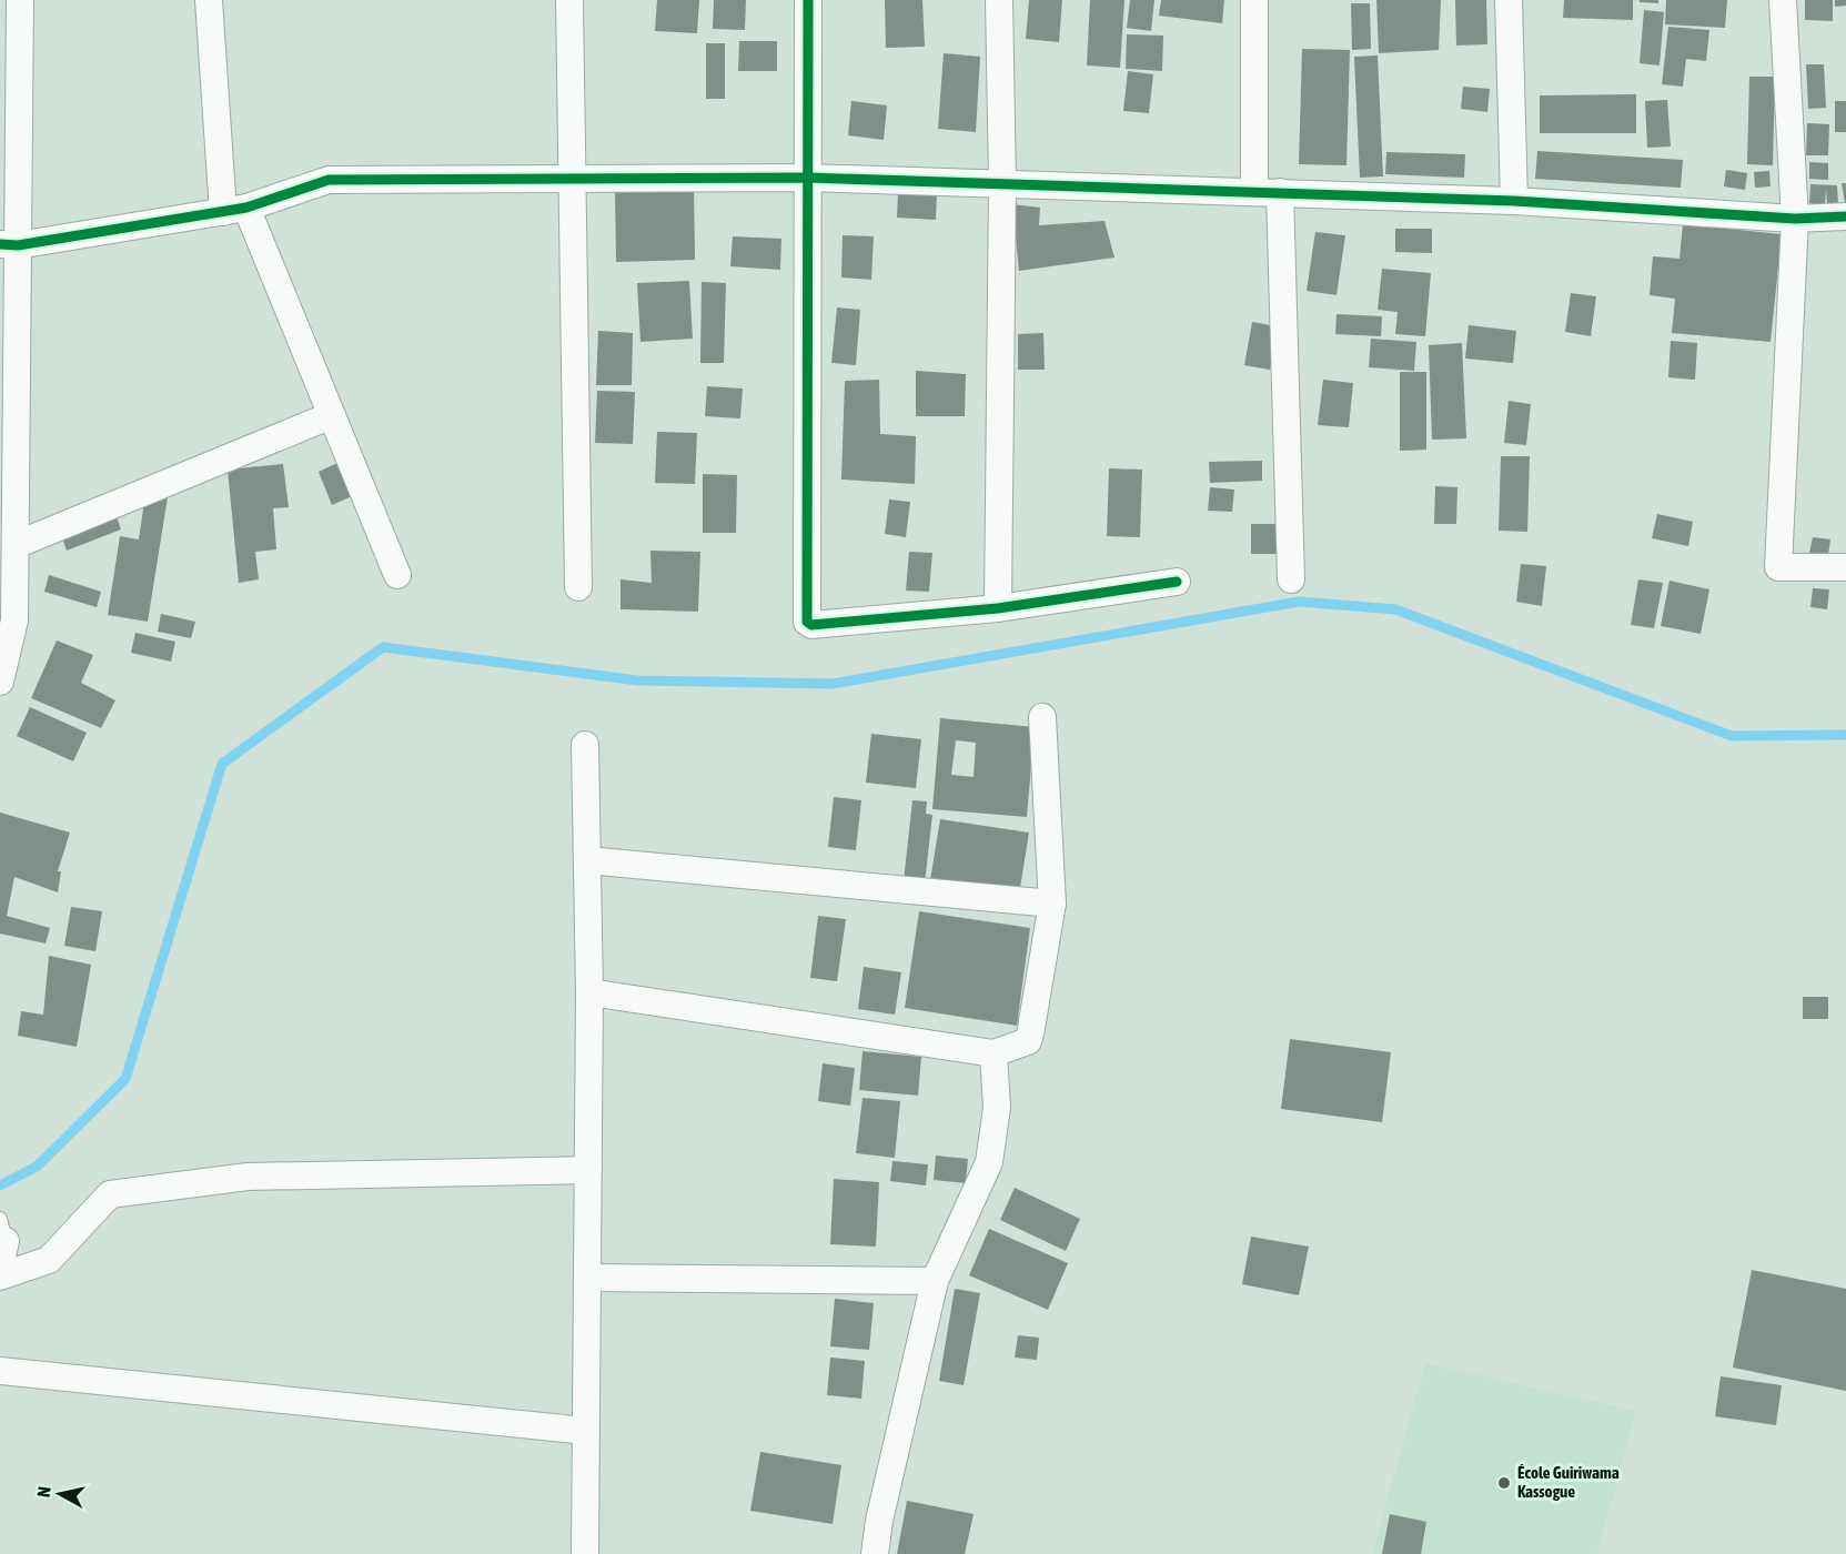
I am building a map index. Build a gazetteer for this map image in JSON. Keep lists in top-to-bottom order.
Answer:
{
  "places": ["École Guiriwama Kassogue"],
  "north": "left"
}
